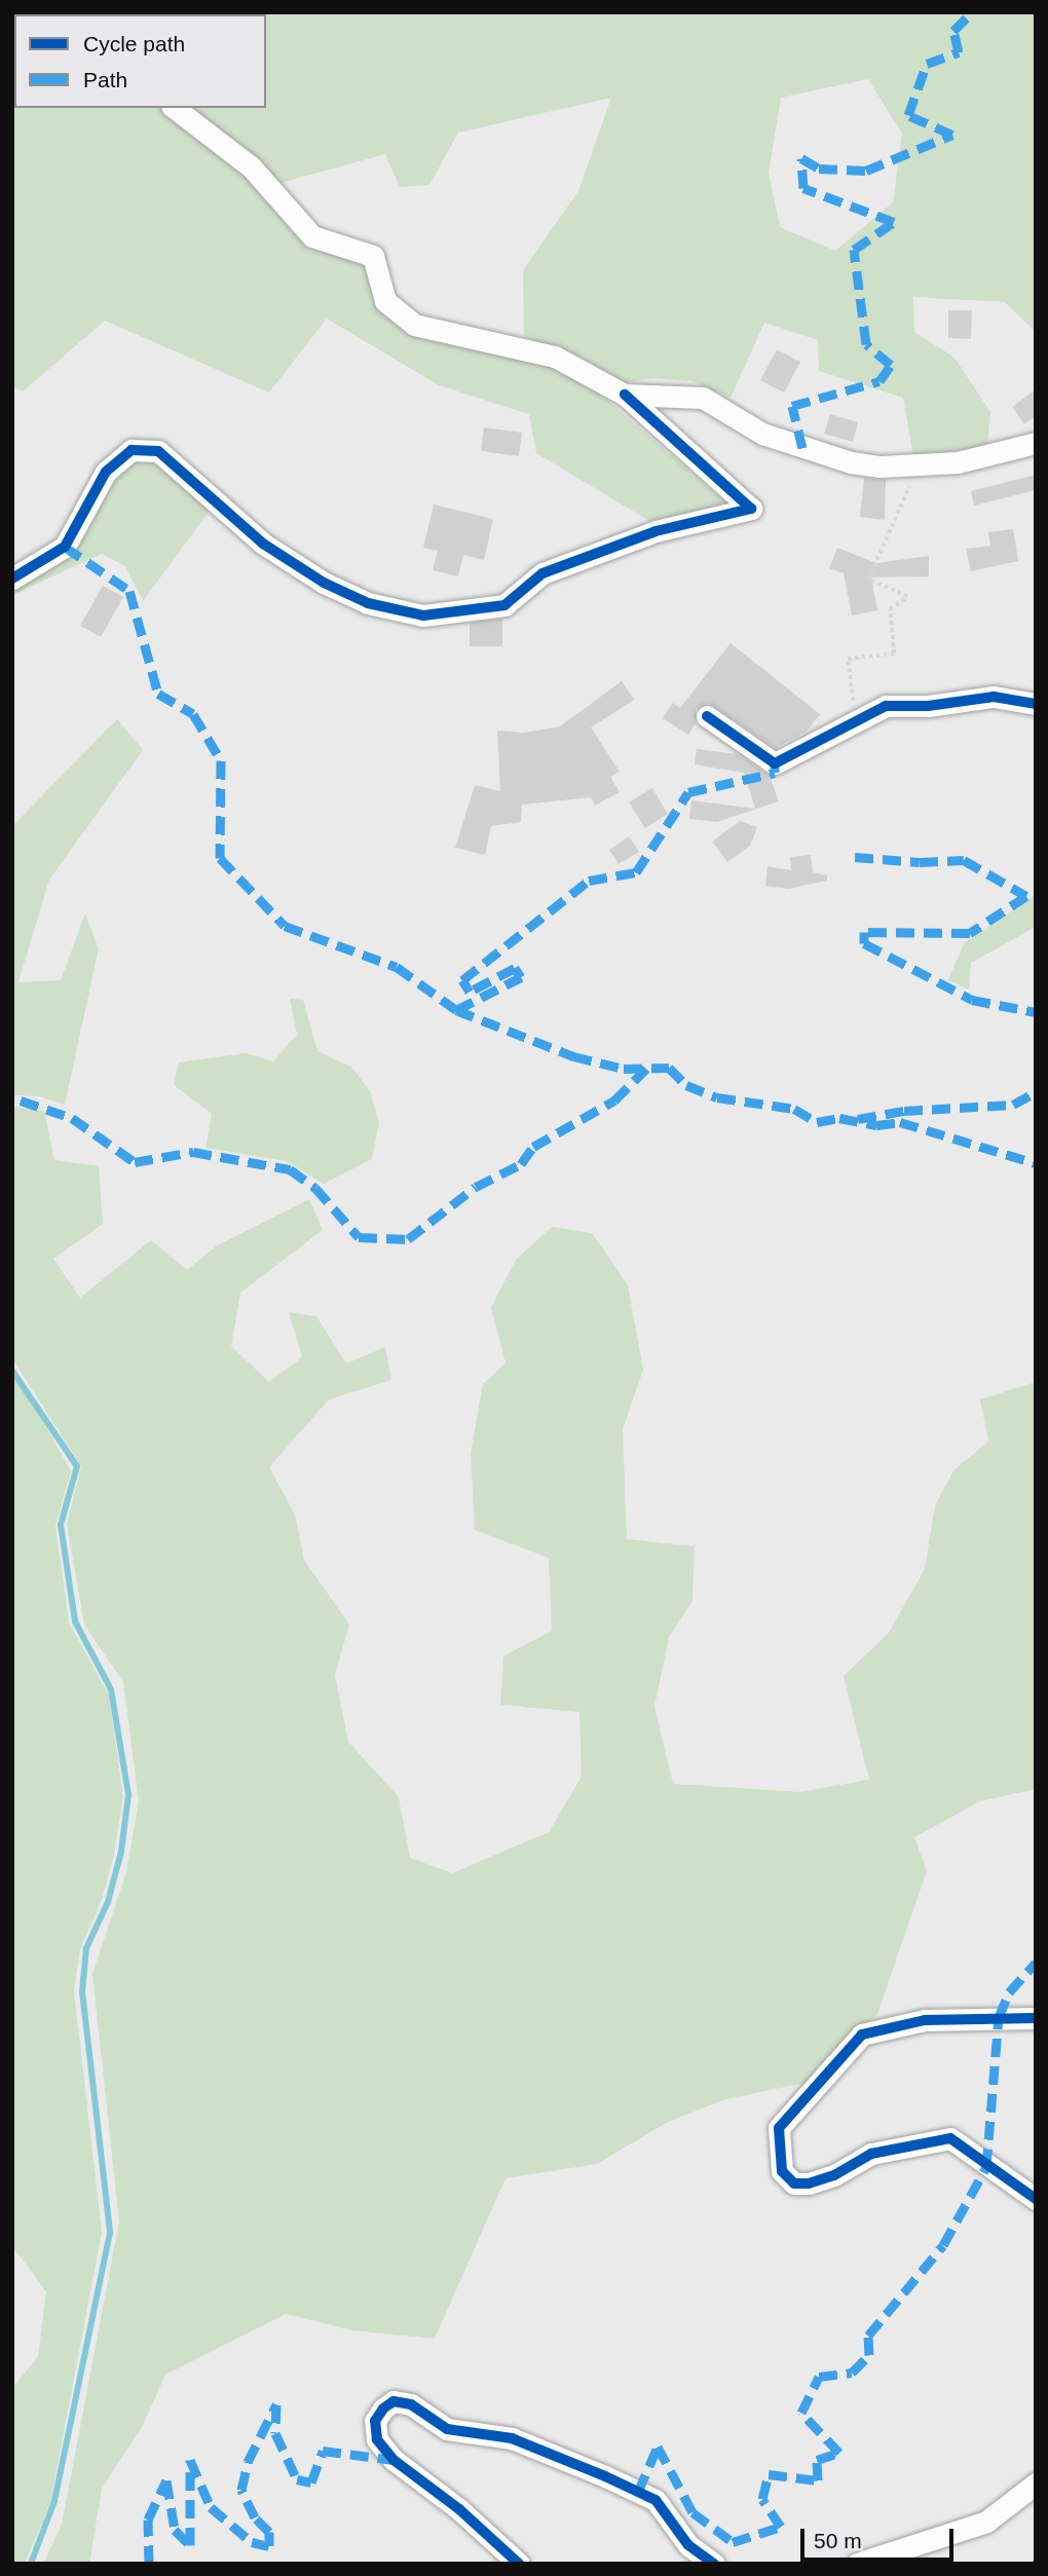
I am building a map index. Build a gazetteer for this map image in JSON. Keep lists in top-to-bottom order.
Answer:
{
  "legend": ["Cycle path", "Path"],
  "scale_bar": "50 m"
}
